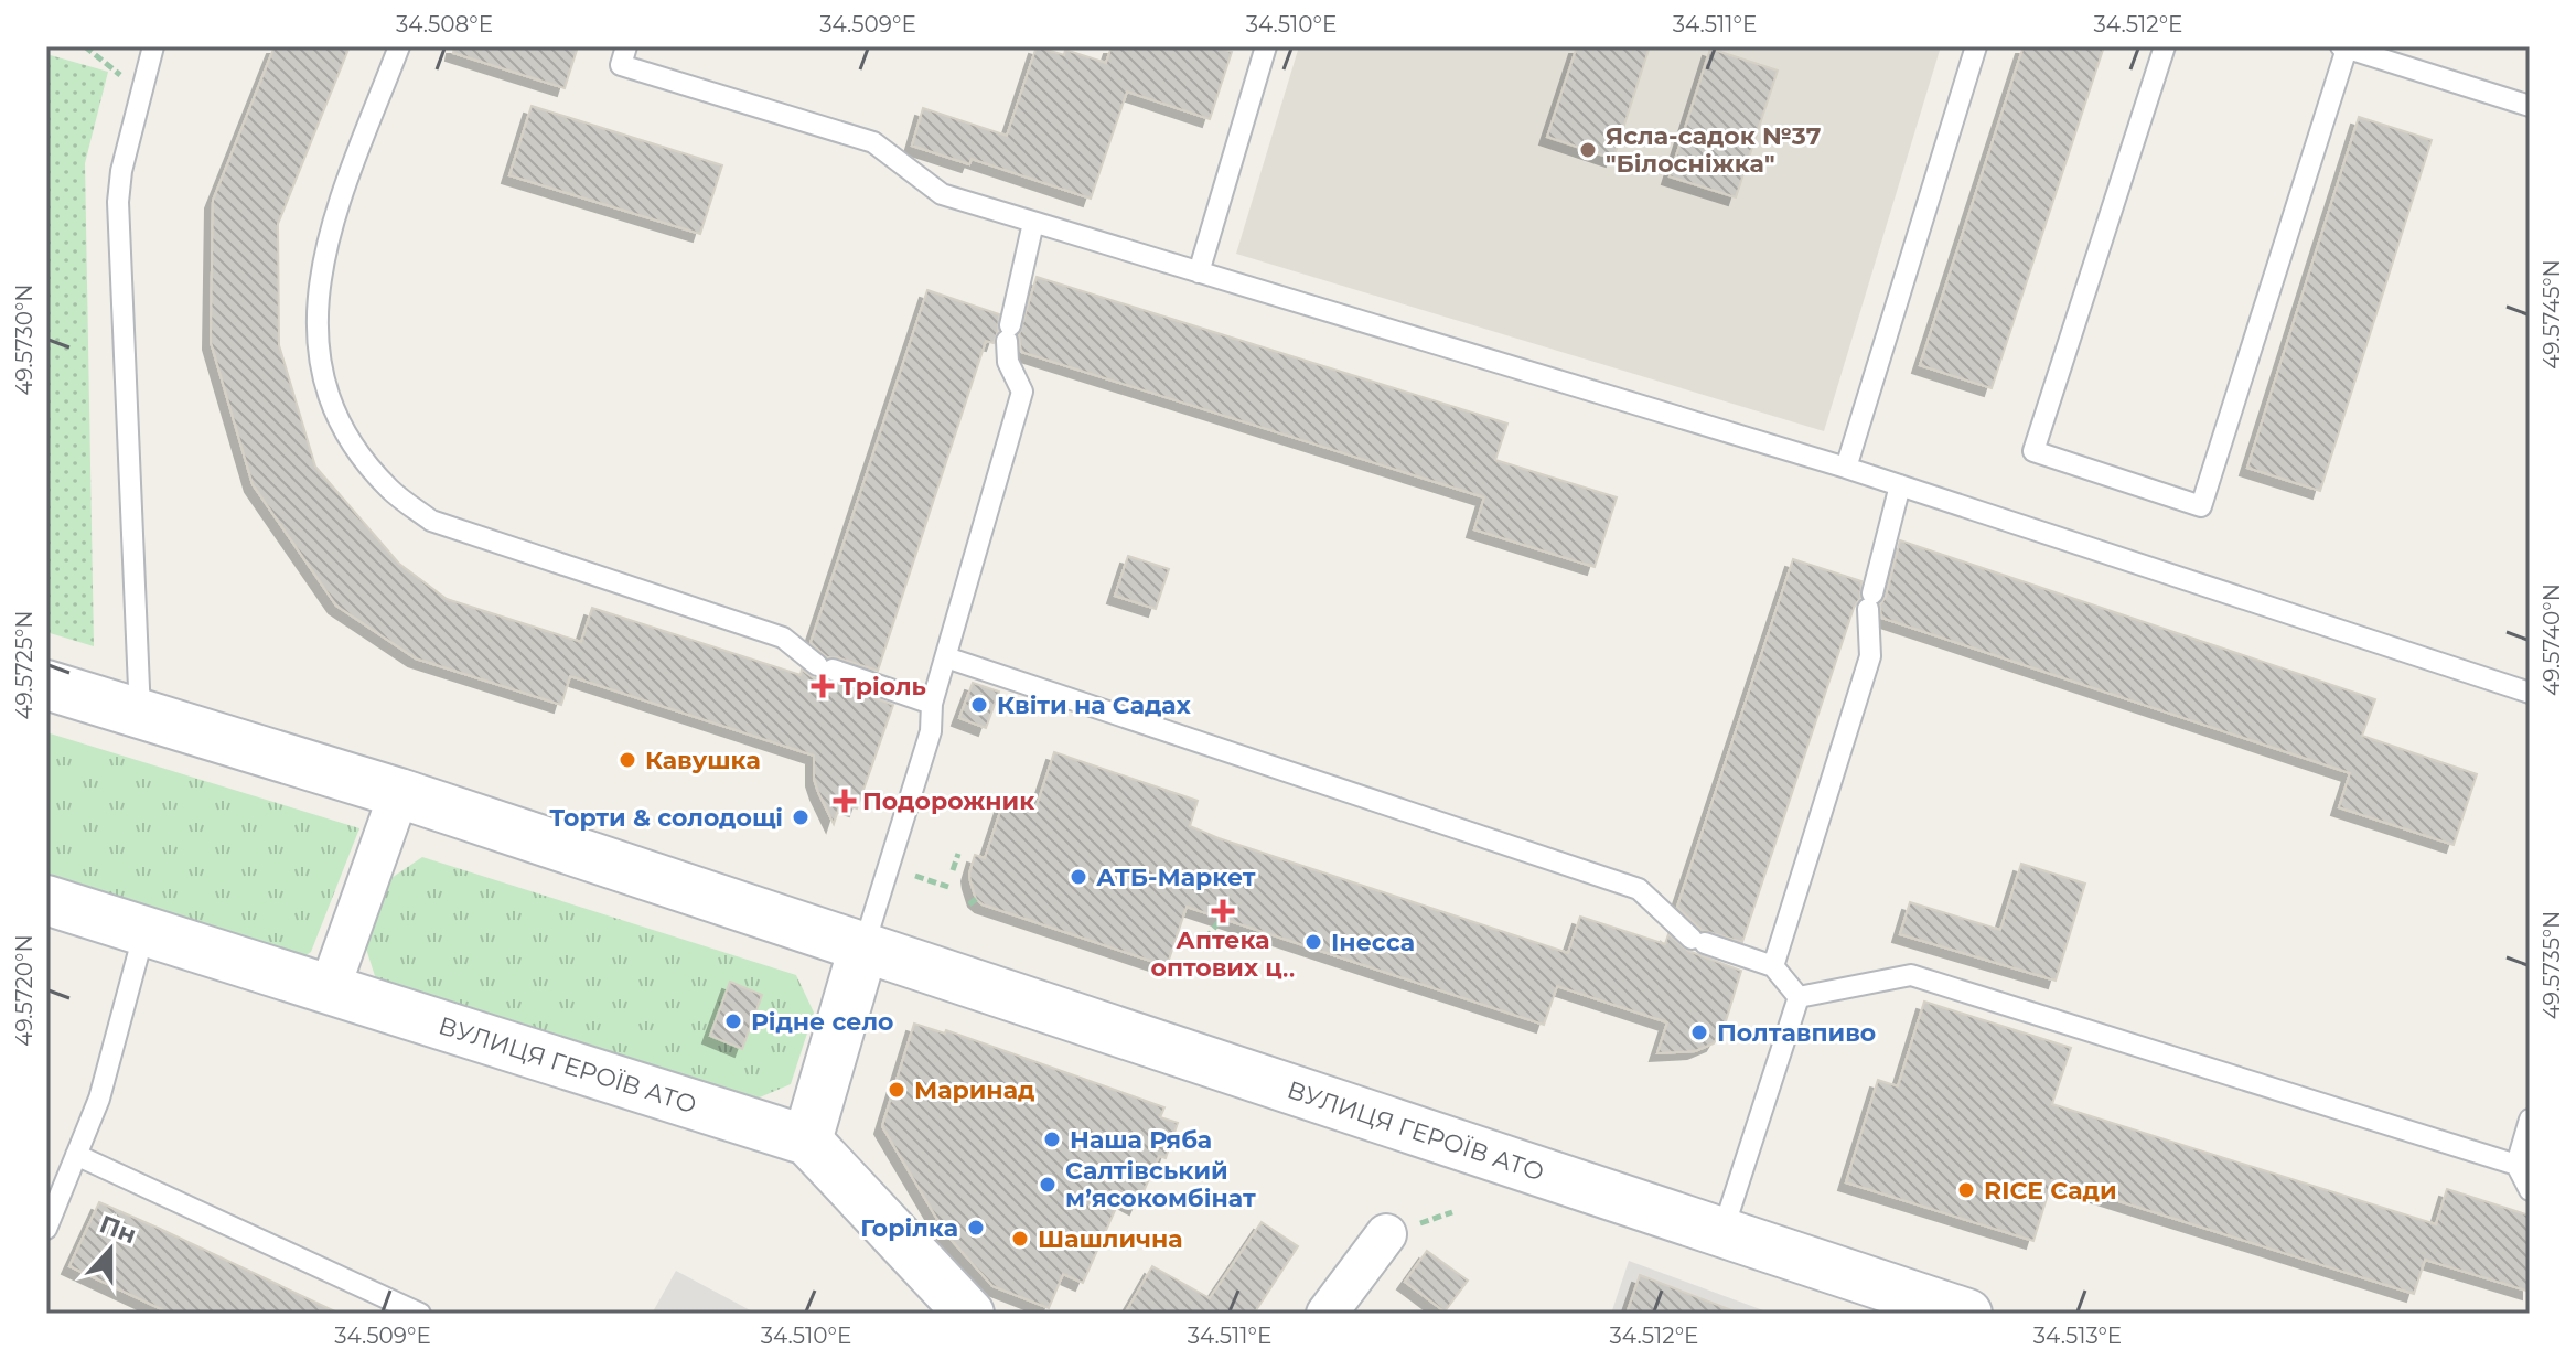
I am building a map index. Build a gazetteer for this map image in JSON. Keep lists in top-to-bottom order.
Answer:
{
  "streets": {
    "street": ["ВУЛИЦЯ ГЕРОЇВ АТО"]
  },
  "places": {
    "other": [
      "Ясла-садок №37 \"Білосніжка\"",
      "Квіти на Садах",
      "Кавушка",
      "Торти & солодощі",
      "АТБ-Маркет",
      "Інесса",
      "Рідне село",
      "Полтавпиво",
      "Маринад",
      "Наша Ряба",
      "Салтівський мʼясокомбінат",
      "RICE Сади",
      "Горілка",
      "Шашлична"
    ],
    "health": ["Тріоль", "Подорожник", "Аптека оптових ц‥"]
  },
  "north": "top",
  "coordinates": [
    "34.508°E",
    "34.509°E",
    "34.510°E",
    "34.511°E",
    "34.512°E",
    "49.5745°N",
    "49.5730°N",
    "49.5740°N",
    "49.5725°N",
    "49.5735°N",
    "49.5720°N",
    "34.513°E"
  ]
}
